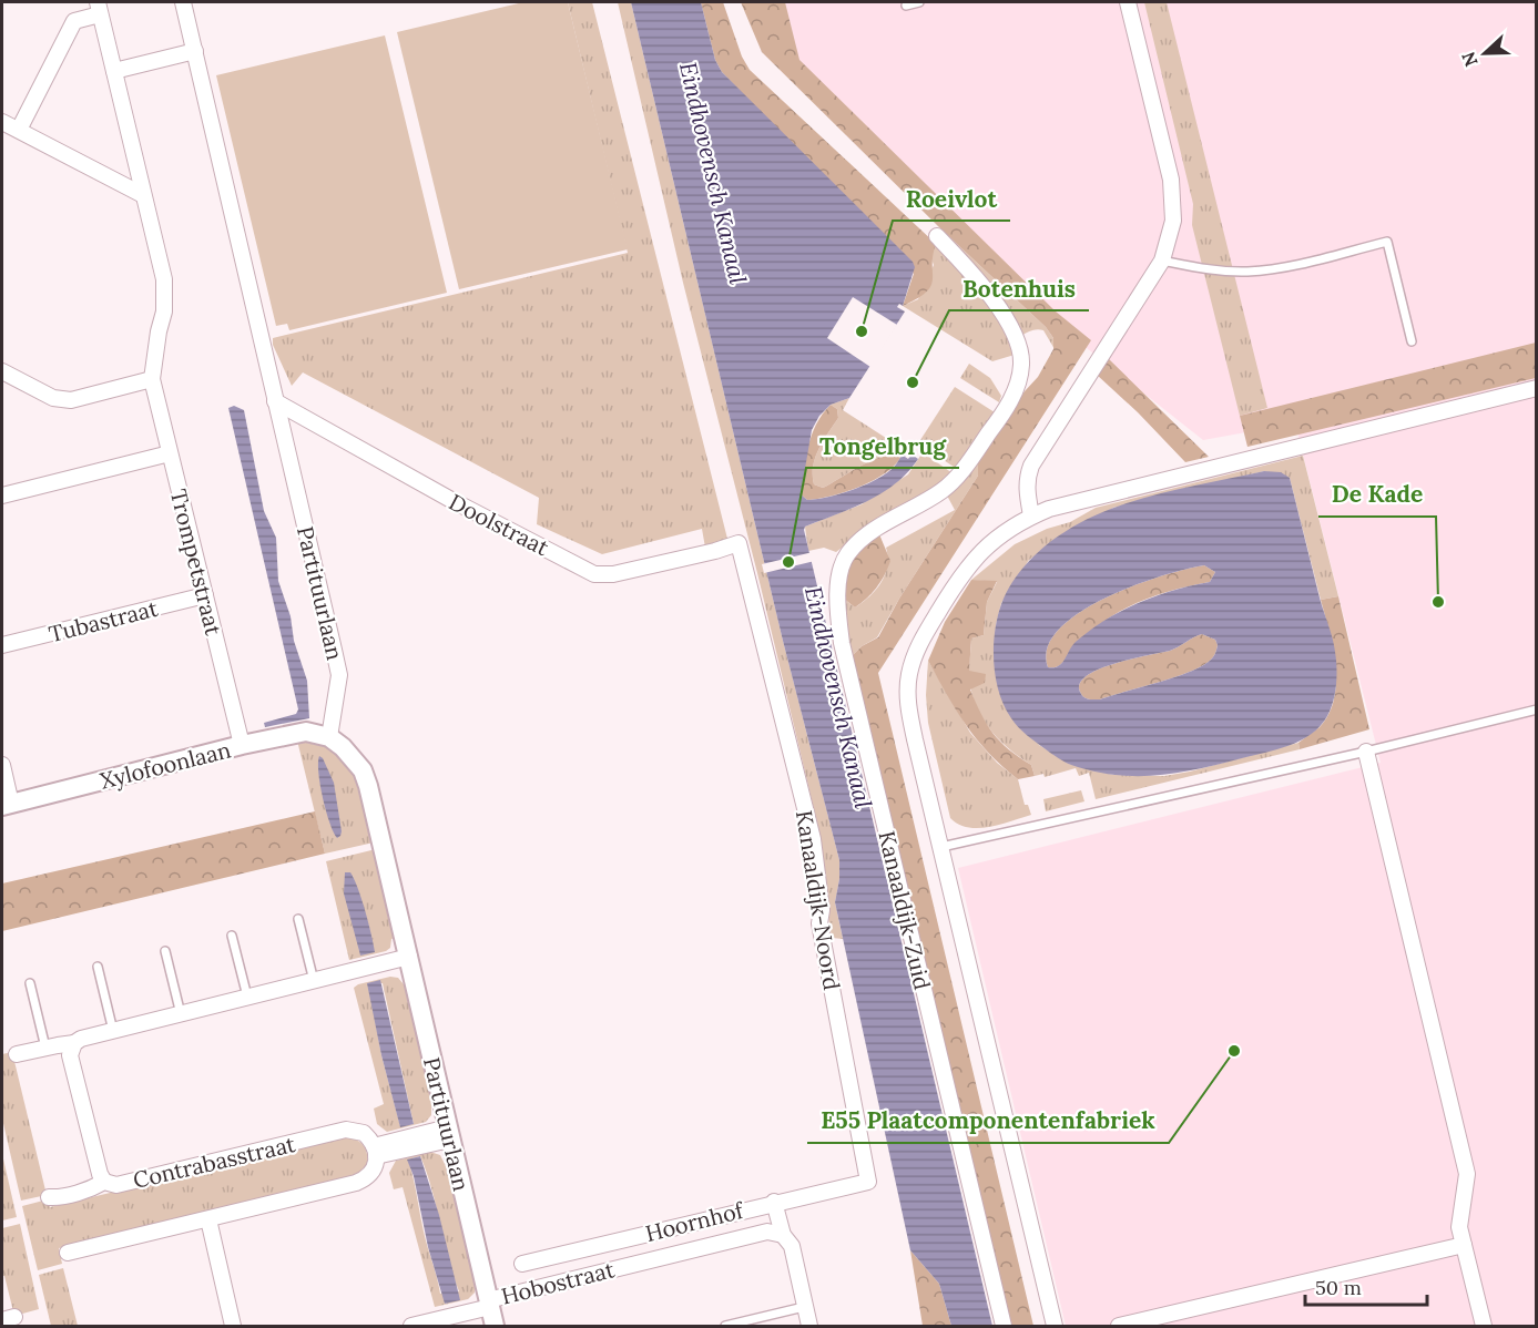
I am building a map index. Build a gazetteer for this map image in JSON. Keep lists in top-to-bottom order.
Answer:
{
  "streets": {
    "street": [
      "Doolstraat",
      "Trompetstraat",
      "Partituurlaan",
      "Tubastraat",
      "Xylofoonlaan",
      "Kanaaldijk-Noord",
      "Kanaaldijk-Zuid",
      "Contrabasstraat",
      "Hoornhof",
      "Hobostraat"
    ]
  },
  "crossings": [
    ["Doolstraat", "Partituurlaan"],
    ["Doolstraat", "Kanaaldijk-Noord"],
    ["Trompetstraat", "Tubastraat"],
    ["Trompetstraat", "Xylofoonlaan"],
    ["Partituurlaan", "Xylofoonlaan"],
    ["Partituurlaan", "Hobostraat"],
    ["Kanaaldijk-Noord", "Hoornhof"]
  ],
  "water": ["Eindhovensch Kanaal"],
  "places": [
    "Roeivlot",
    "Botenhuis",
    "Tongelbrug",
    "De Kade",
    "E55 Plaatcomponentenfabriek"
  ],
  "scale_bar": "50 m",
  "north": "left"
}
